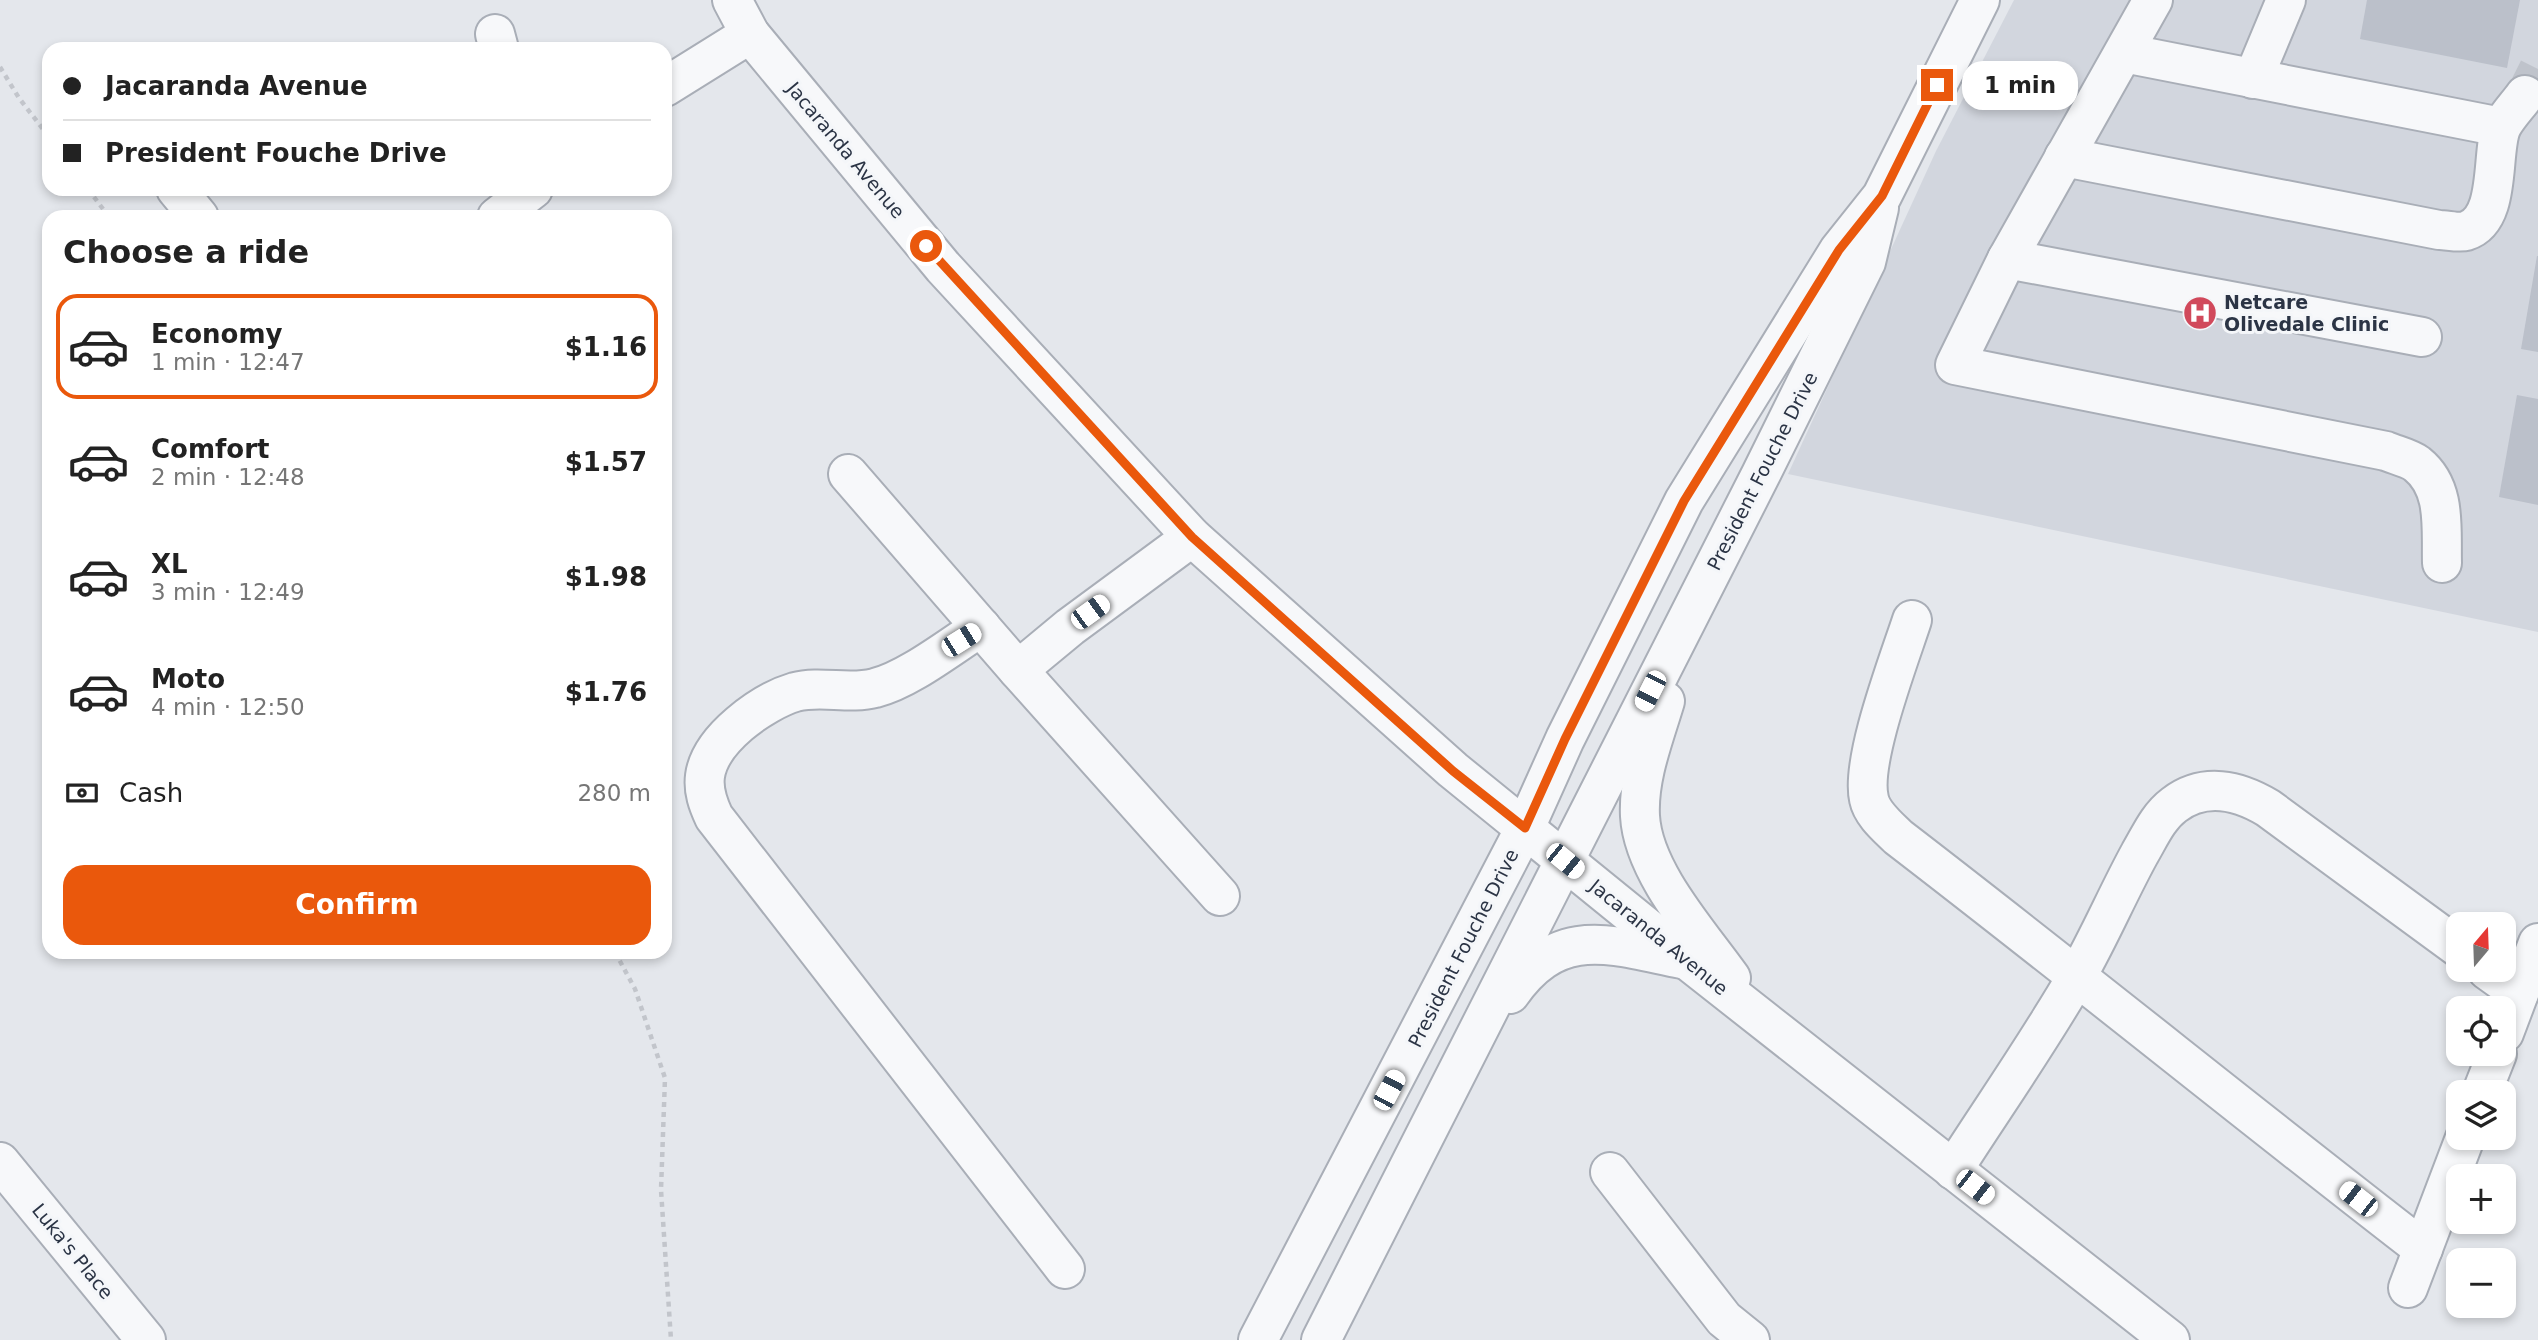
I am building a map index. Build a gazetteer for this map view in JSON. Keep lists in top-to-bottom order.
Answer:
{
  "streets": {
    "street": ["Jacaranda Avenue", "President Fouche Drive", "Luka's Place"]
  },
  "crossings": [
    ["Jacaranda Avenue", "President Fouche Drive"]
  ],
  "places": {
    "hospital": ["Netcare Olivedale Clinic"]
  },
  "north": "top",
  "page": {
    "banner": ["Jacaranda Avenue", "President Fouche Drive"],
    "bubble": "1 min",
    "heading": "Choose a ride",
    "list": [
      {
        "name": "Economy",
        "note": "1 min · 12:47",
        "value": "$1.16"
      },
      {
        "name": "Comfort",
        "note": "2 min · 12:48",
        "value": "$1.57"
      },
      {
        "name": "XL",
        "note": "3 min · 12:49",
        "value": "$1.98"
      },
      {
        "name": "Moto",
        "note": "4 min · 12:50",
        "value": "$1.76"
      }
    ],
    "pay": ["Cash", "280 m"],
    "buttons": "Confirm",
    "map_buttons": ["+", "−"]
  }
}
